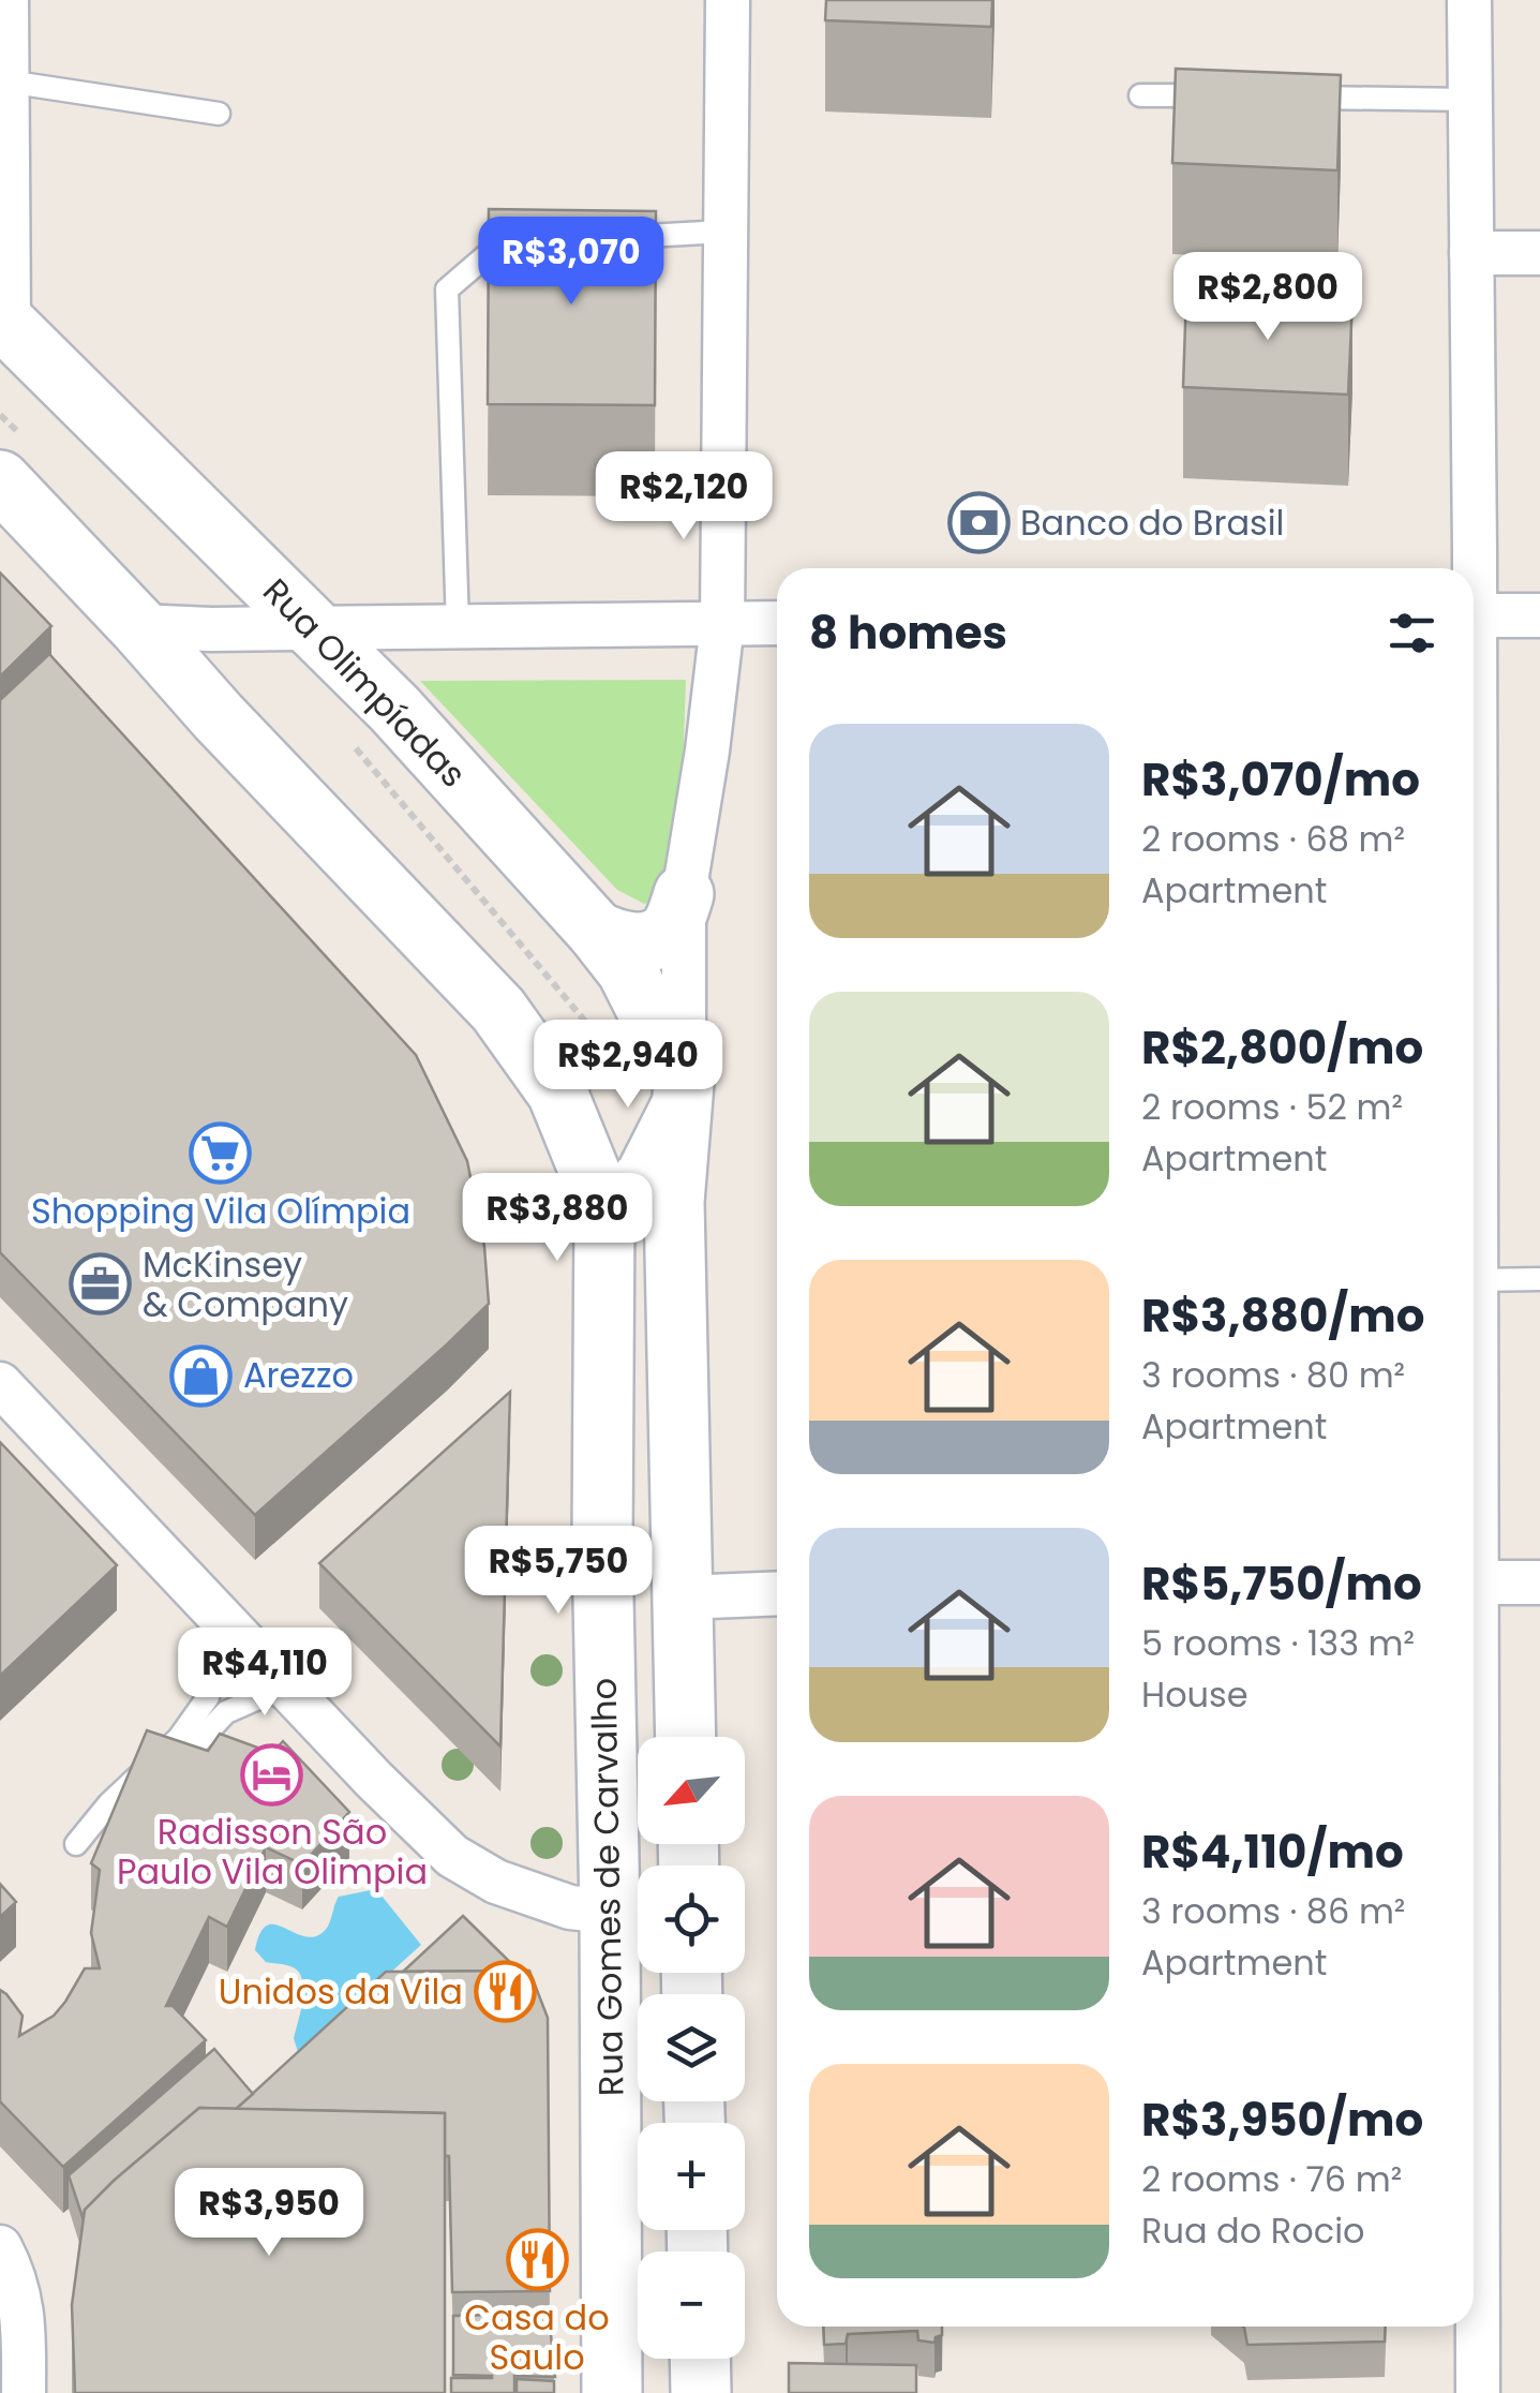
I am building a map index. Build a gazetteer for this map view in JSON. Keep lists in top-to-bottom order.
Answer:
{
  "streets": {
    "street": ["Rua Olimpíadas", "Rua Gomes de Carvalho"]
  },
  "places": {
    "bank": ["Banco do Brasil"],
    "supermarket": ["Shopping Vila Olímpia"],
    "office": ["McKinsey & Company"],
    "shop": ["Arezzo"],
    "hotel": ["Radisson São Paulo Vila Olimpia"],
    "restaurant": ["Unidos da Vila", "Casa do Saulo"]
  },
  "north": "bottom left",
  "page": {
    "price": [
      "R$3,070",
      "R$2,800",
      "R$2,120",
      "R$2,940",
      "R$3,880",
      "R$5,750",
      "R$4,110",
      "R$3,950"
    ],
    "heading": "8 homes",
    "list": [
      {
        "name": "R$3,070/mo",
        "note": "2 rooms · 68 m² · Apartment"
      },
      {
        "name": "R$2,800/mo",
        "note": "2 rooms · 52 m² · Apartment"
      },
      {
        "name": "R$3,880/mo",
        "note": "3 rooms · 80 m² · Apartment"
      },
      {
        "name": "R$5,750/mo",
        "note": "5 rooms · 133 m² · House"
      },
      {
        "name": "R$4,110/mo",
        "note": "3 rooms · 86 m² · Apartment"
      },
      {
        "name": "R$3,950/mo",
        "note": "2 rooms · 76 m² · Rua do Rocio"
      }
    ],
    "map_buttons": ["+", "−"]
  }
}
